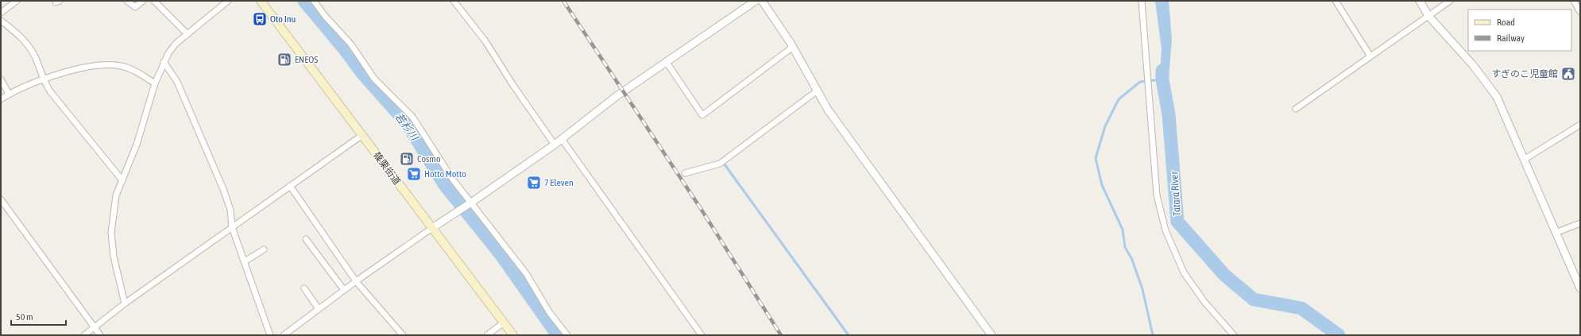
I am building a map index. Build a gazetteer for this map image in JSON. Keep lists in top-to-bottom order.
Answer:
{
  "streets": {
    "main road": ["篠栗街道"]
  },
  "water": ["若杉川", "Tatara River"],
  "places": {
    "bus stop": ["Oto Inu"],
    "fuel station": ["ENEOS", "Cosmo"],
    "public building": ["すぎのこ児童館"],
    "supermarket": ["Hotto Motto", "7 Eleven"]
  },
  "legend": ["Road", "Railway"],
  "scale_bar": "50 m"
}
